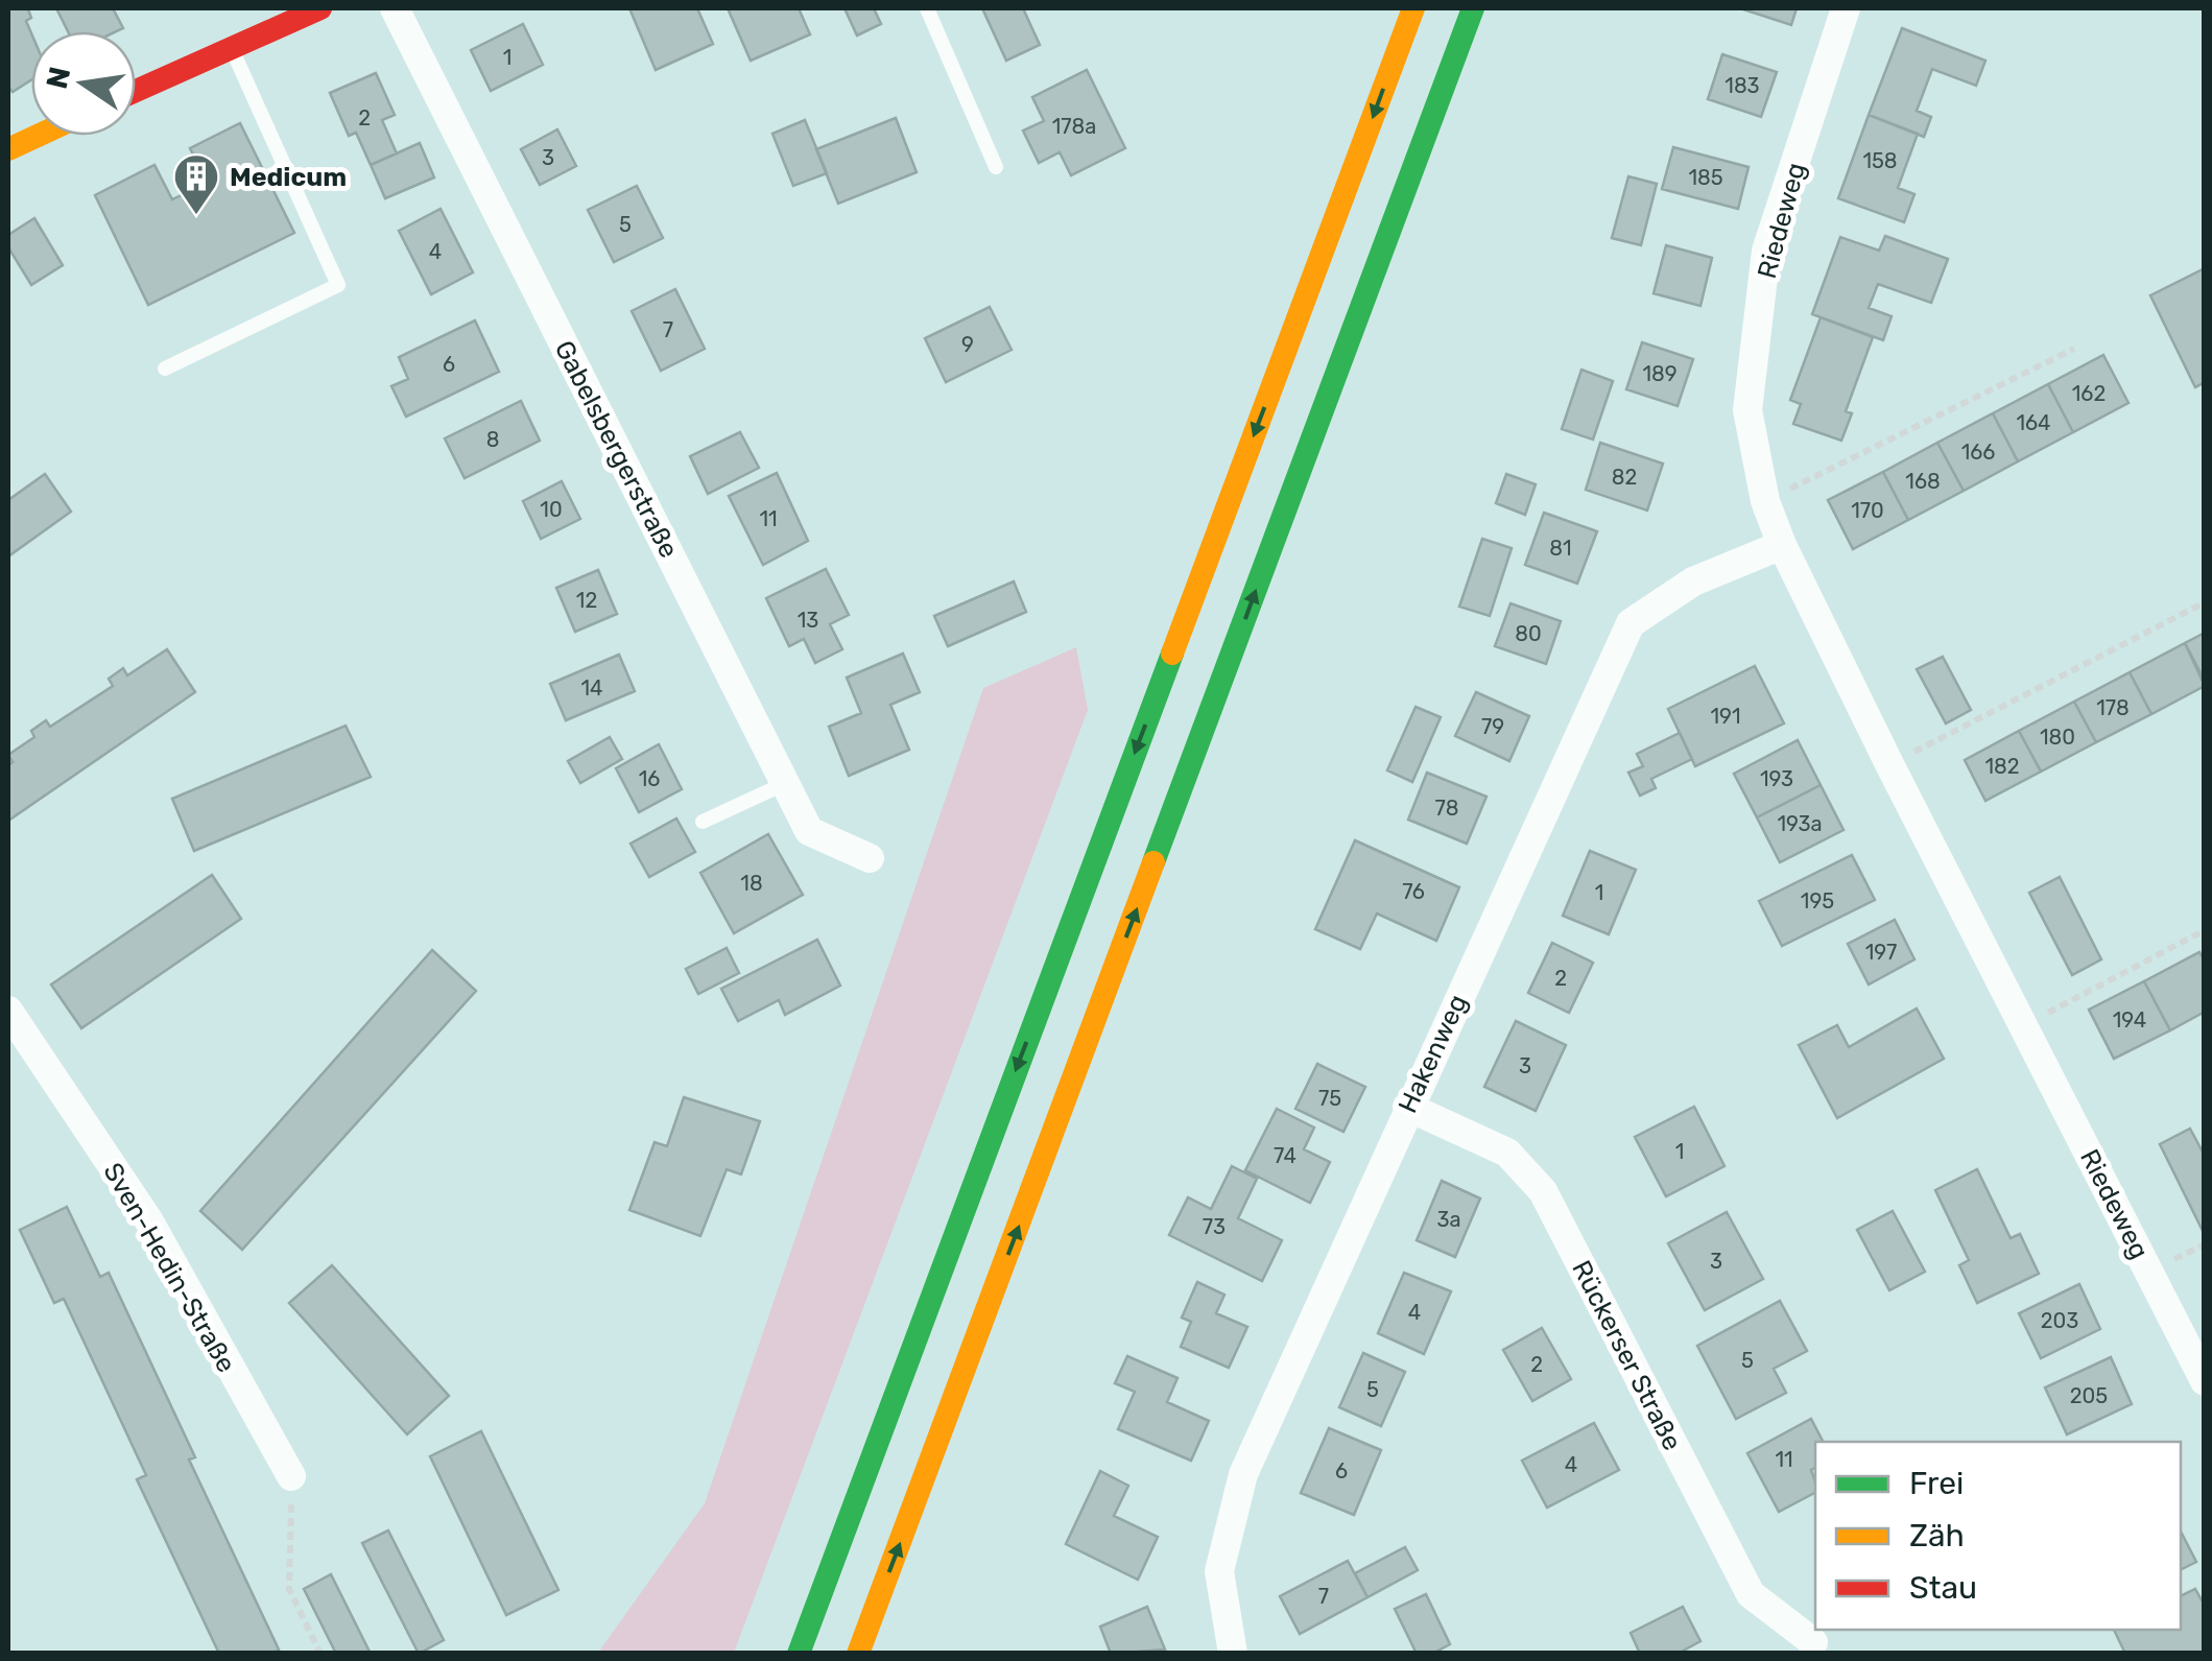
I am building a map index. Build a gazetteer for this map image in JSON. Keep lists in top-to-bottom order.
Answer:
{
  "streets": {
    "street": [
      "Riedeweg",
      "Gabelsbergerstraße",
      "Hakenweg",
      "Sven-Hedin-Straße",
      "Rückerser Straße"
    ]
  },
  "crossings": [
    ["Riedeweg", "Hakenweg"],
    ["Hakenweg", "Rückerser Straße"]
  ],
  "places": {
    "building": ["Medicum"]
  },
  "house_numbers": [
    "1",
    "183",
    "2",
    "178a",
    "3",
    "158",
    "185",
    "5",
    "4",
    "7",
    "9",
    "6",
    "189",
    "162",
    "164",
    "8",
    "166",
    "82",
    "168",
    "10",
    "170",
    "11",
    "81",
    "12",
    "13",
    "80",
    "14",
    "178",
    "191",
    "79",
    "180",
    "182",
    "16",
    "193",
    "78",
    "193a",
    "18",
    "76",
    "1",
    "195",
    "197",
    "2",
    "194",
    "3",
    "75",
    "1",
    "74",
    "3a",
    "73",
    "3",
    "4",
    "203",
    "5",
    "2",
    "5",
    "205",
    "11",
    "4",
    "6",
    "7"
  ],
  "legend": ["Frei", "Zäh", "Stau"],
  "north": "left"
}
